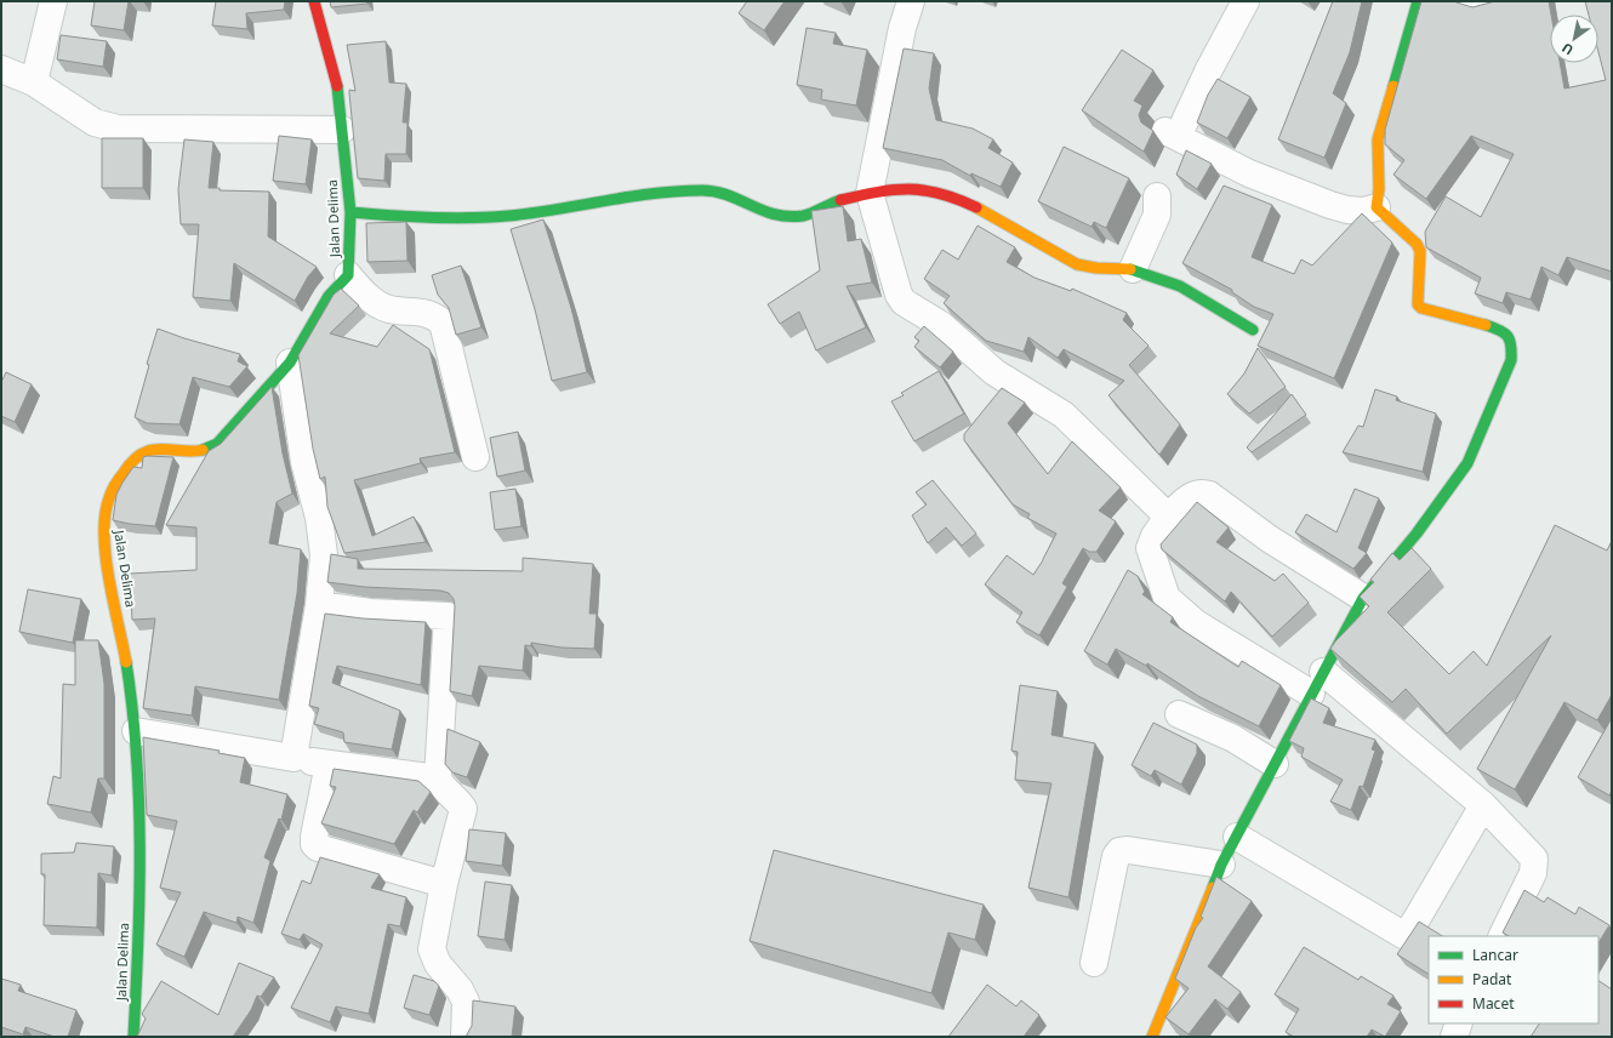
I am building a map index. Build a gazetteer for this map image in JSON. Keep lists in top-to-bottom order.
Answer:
{
  "streets": {
    "street": ["Jalan Delima"]
  },
  "legend": ["Lancar", "Padat", "Macet"],
  "north": "bottom left"
}
